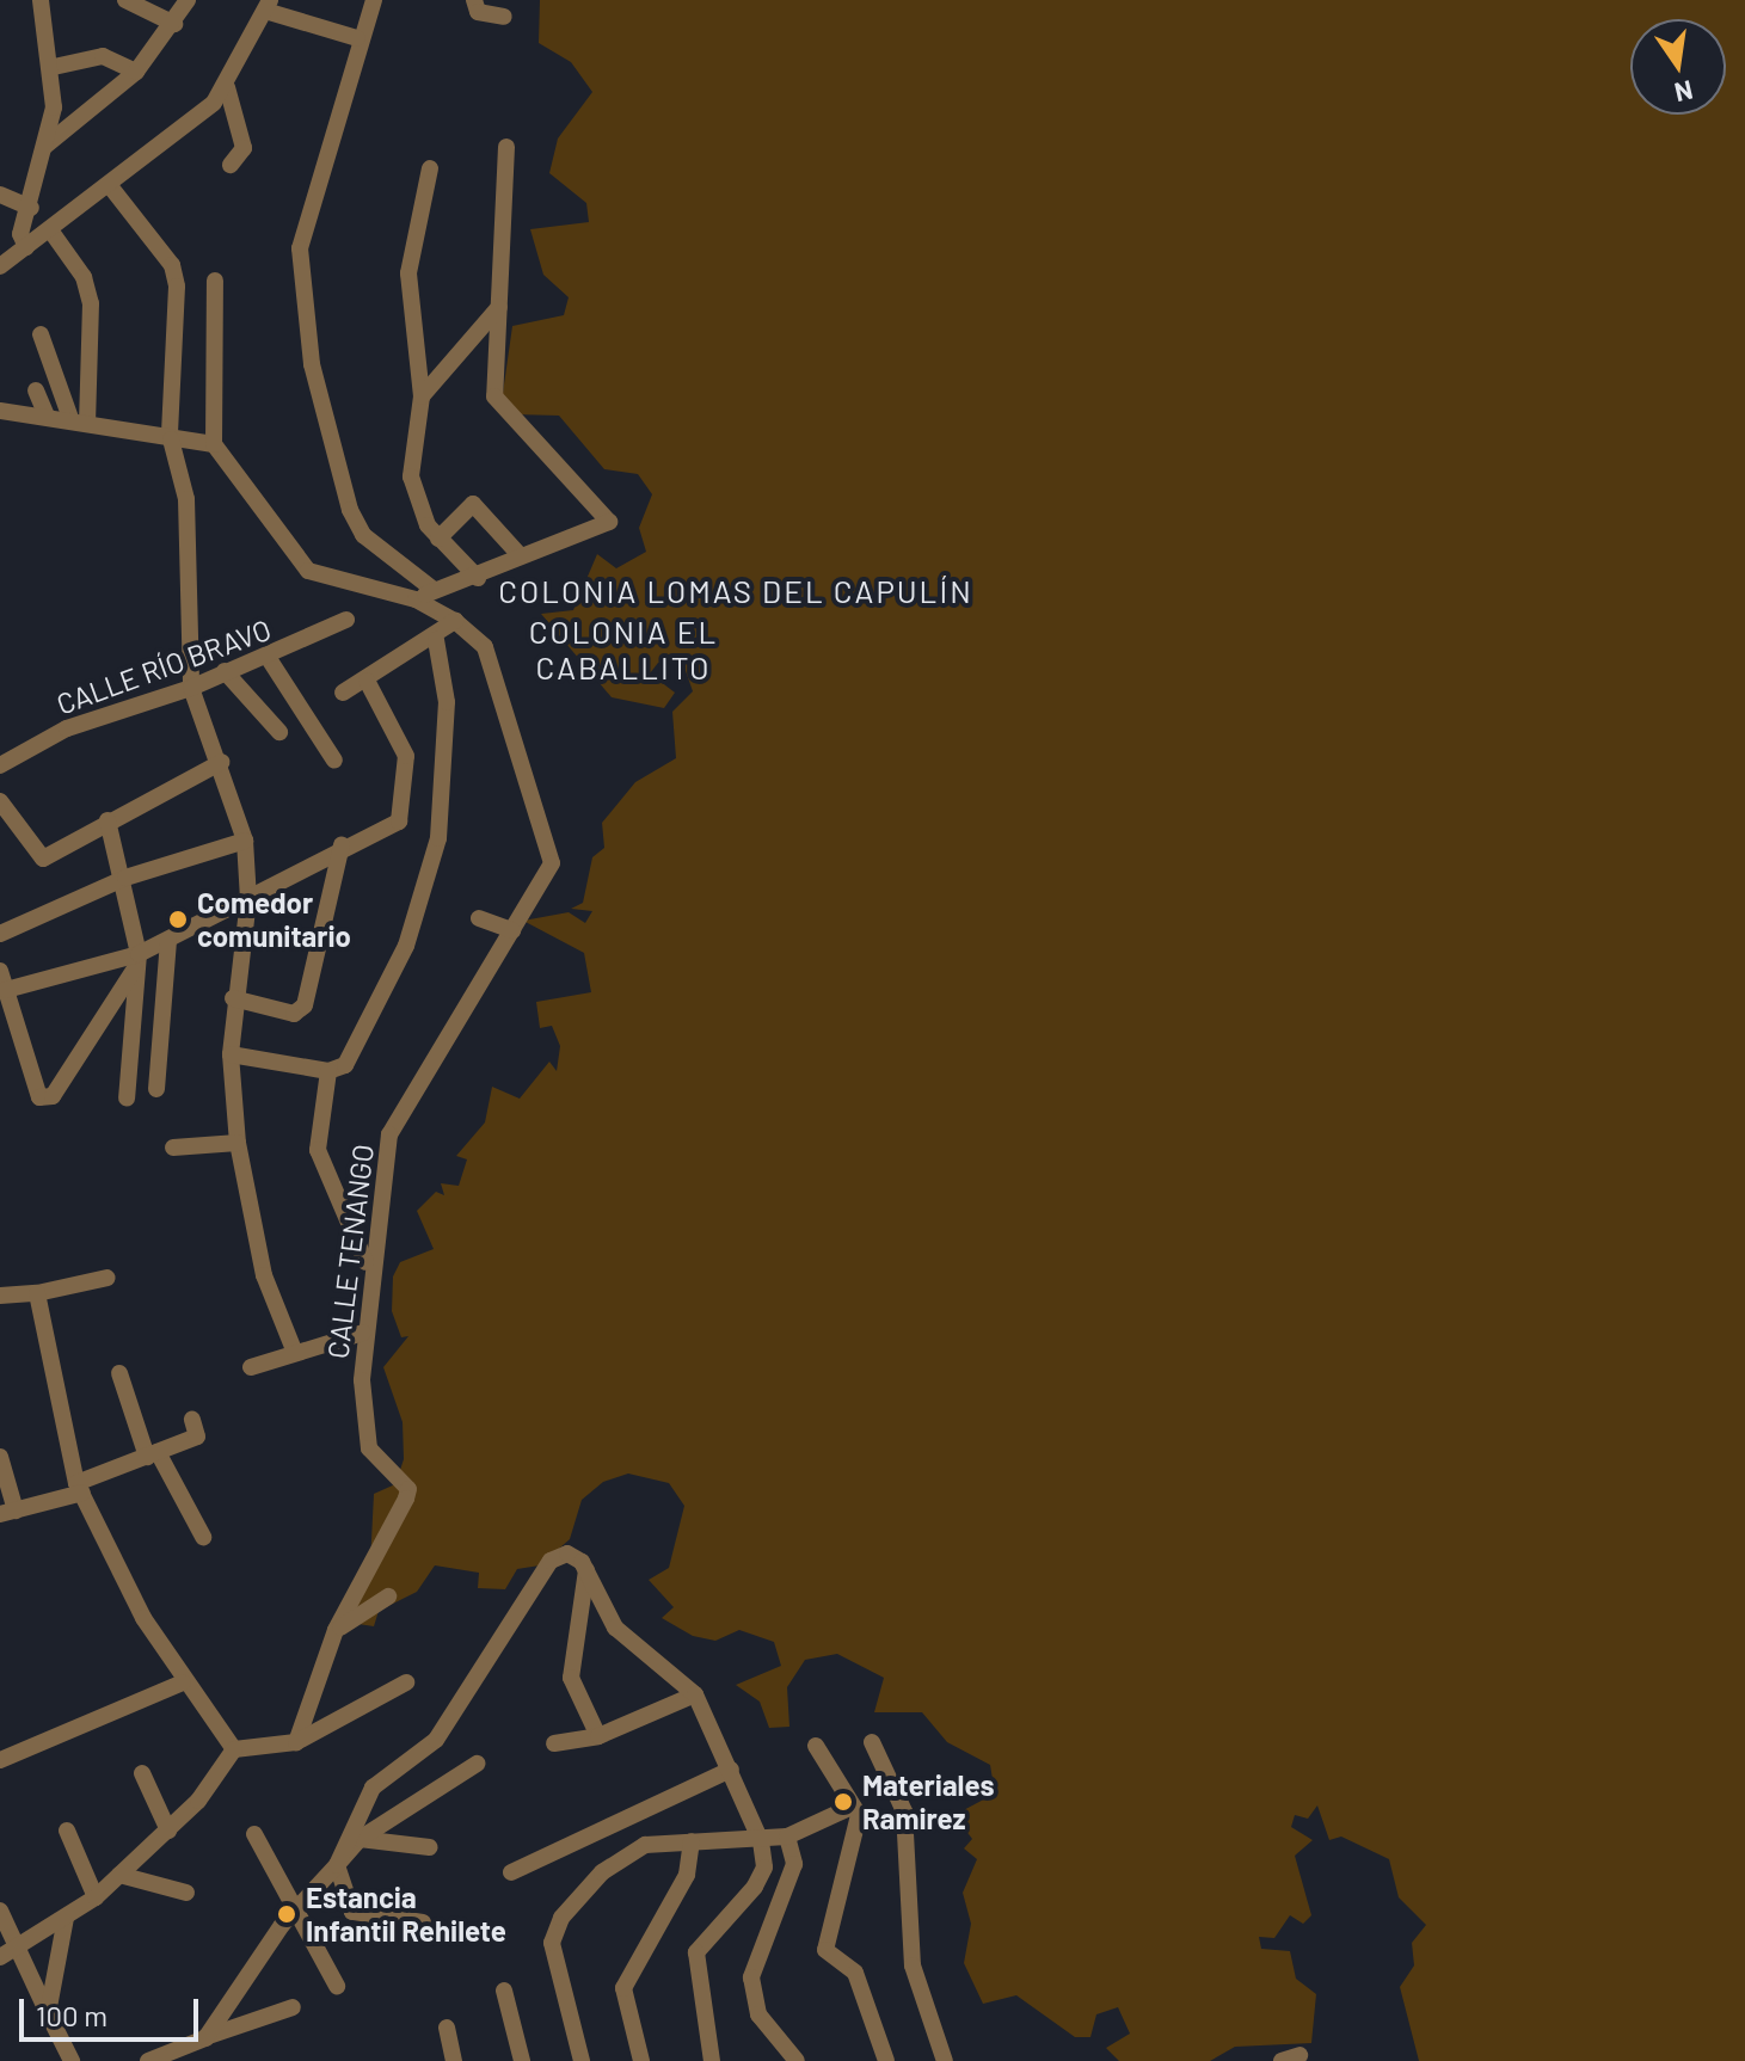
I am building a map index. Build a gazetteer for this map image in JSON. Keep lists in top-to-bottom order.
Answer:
{
  "streets": {
    "street": ["CALLE RÍO BRAVO", "CALLE TENANGO"]
  },
  "districts": ["COLONIA LOMAS DEL CAPULÍN", "COLONIA EL CABALLITO"],
  "places": ["Comedor comunitario", "Materiales Ramirez", "Estancia Infantil Rehilete"],
  "scale_bar": "100 m",
  "north": "bottom"
}
